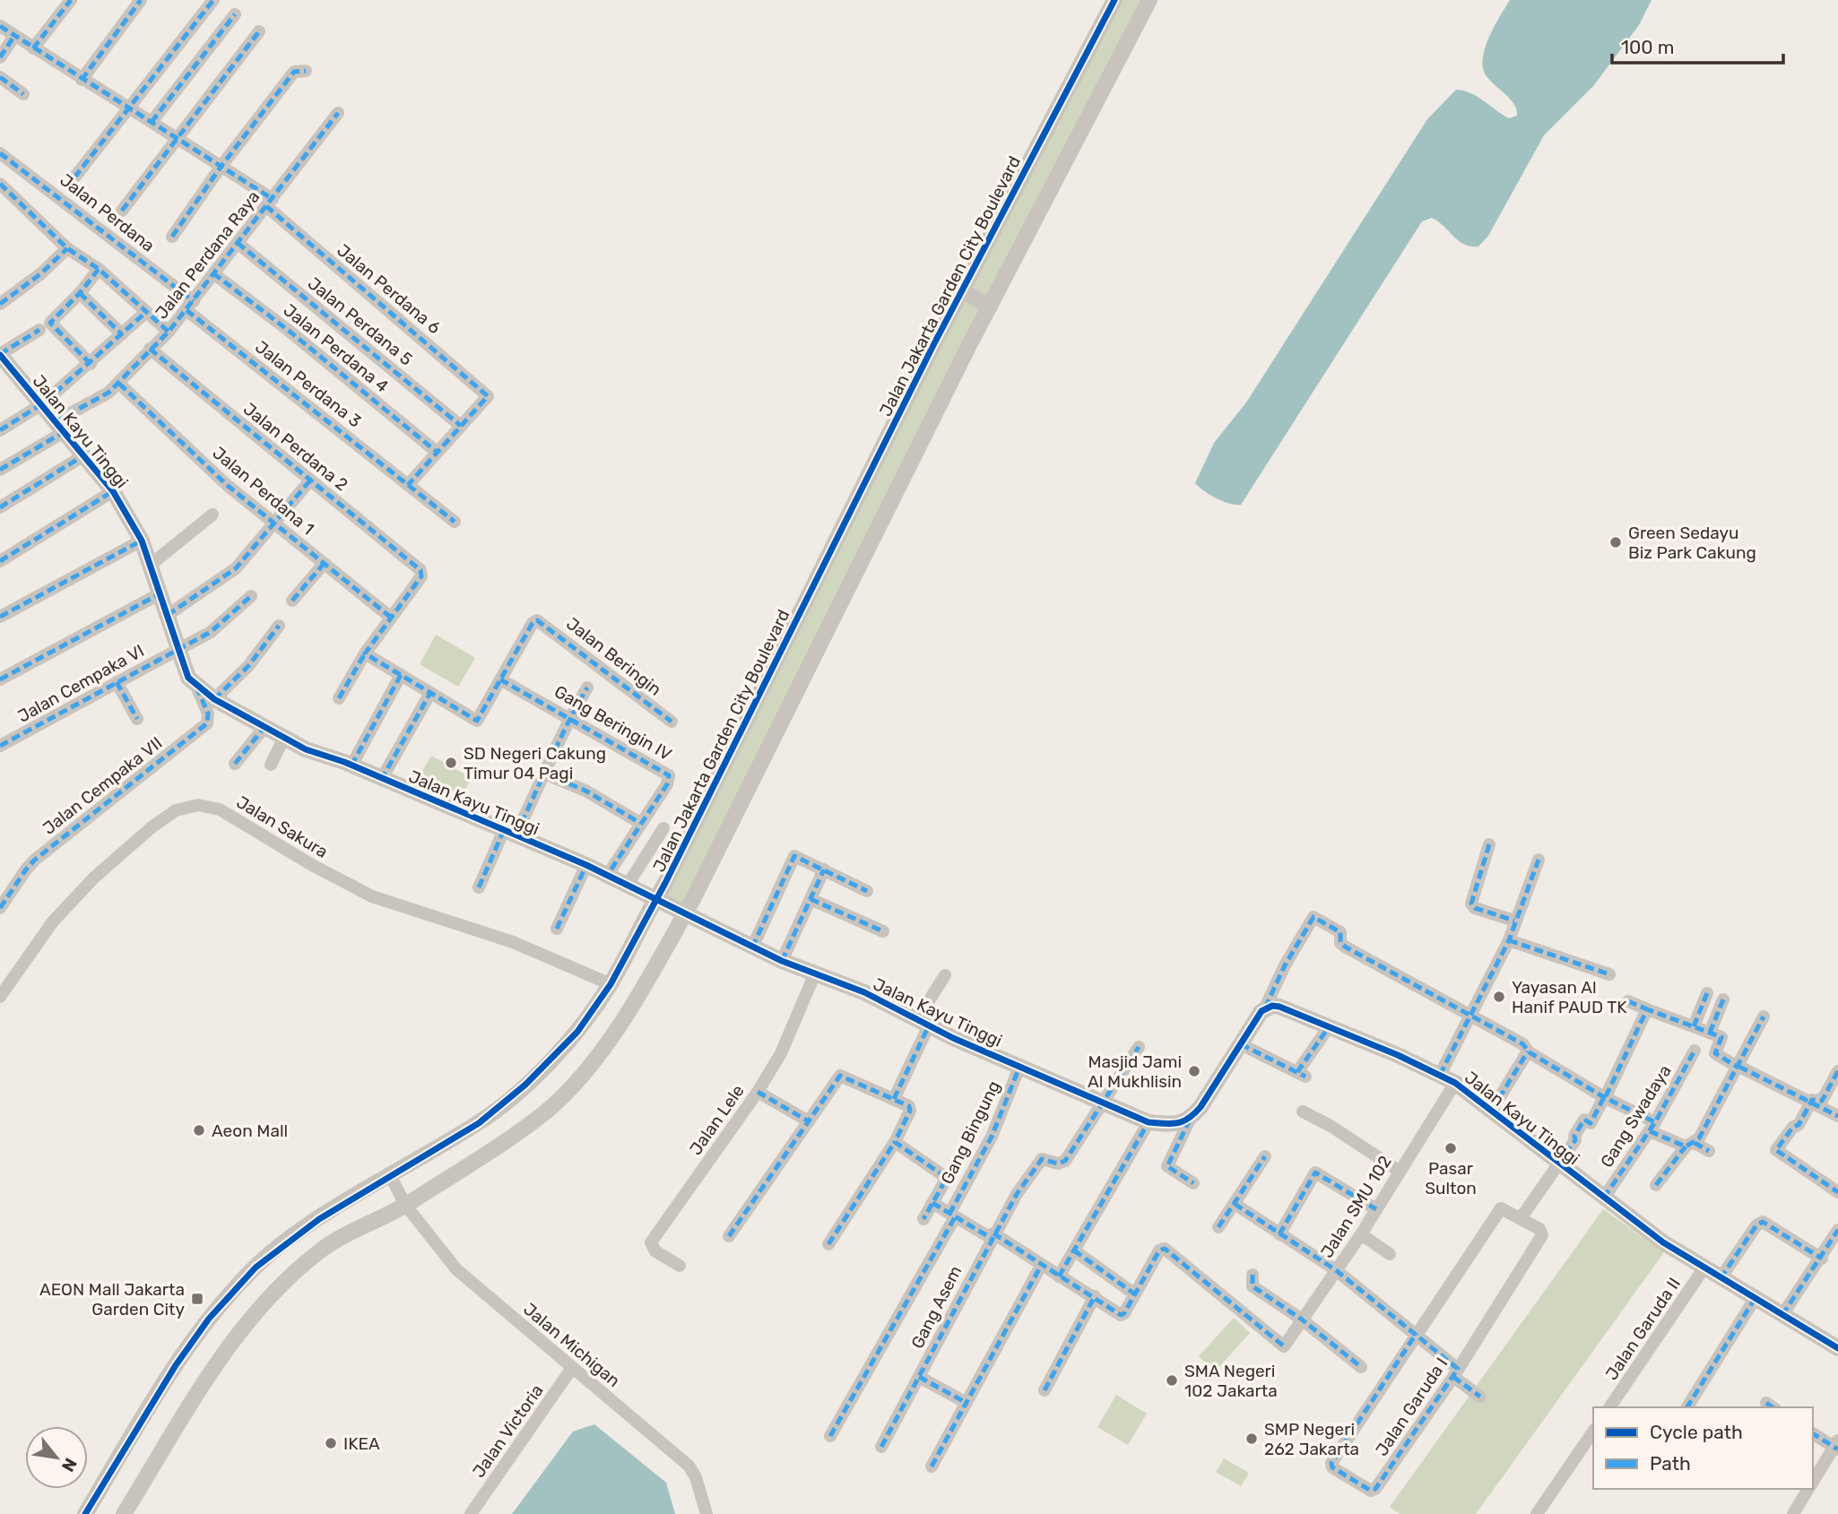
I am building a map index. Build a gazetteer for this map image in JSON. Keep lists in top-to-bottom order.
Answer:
{
  "streets": {
    "street": [
      "Jalan Perdana",
      "Jalan Perdana Raya",
      "Jalan Jakarta Garden City Boulevard",
      "Jalan Perdana 6",
      "Jalan Perdana 5",
      "Jalan Perdana 4",
      "Jalan Perdana 3",
      "Jalan Kayu Tinggi",
      "Jalan Perdana 2",
      "Jalan Perdana 1",
      "Jalan Beringin",
      "Jalan Cempaka VI",
      "Gang Beringin IV",
      "Jalan Cempaka VII",
      "Jalan Sakura",
      "Gang Swadaya",
      "Jalan Lele",
      "Gang Bingung",
      "Jalan SMU 102",
      "Gang Asem",
      "Jalan Garuda II",
      "Jalan Michigan",
      "Jalan Garuda I",
      "Jalan Victoria"
    ]
  },
  "crossings": [
    ["Jalan Perdana", "Jalan Perdana Raya"],
    ["Jalan Perdana", "Jalan Perdana 3"],
    ["Jalan Perdana Raya", "Jalan Perdana 6"],
    ["Jalan Perdana Raya", "Jalan Perdana 5"],
    ["Jalan Perdana Raya", "Jalan Perdana 4"],
    ["Jalan Perdana Raya", "Jalan Perdana 3"],
    ["Jalan Perdana Raya", "Jalan Kayu Tinggi"],
    ["Jalan Perdana Raya", "Jalan Perdana 2"],
    ["Jalan Perdana Raya", "Jalan Perdana 1"],
    ["Jalan Jakarta Garden City Boulevard", "Jalan Sakura"],
    ["Jalan Jakarta Garden City Boulevard", "Jalan Michigan"],
    ["Jalan Perdana 6", "Jalan Perdana 5"],
    ["Jalan Kayu Tinggi", "Jalan Cempaka VI"],
    ["Jalan Kayu Tinggi", "Gang Beringin IV"],
    ["Jalan Kayu Tinggi", "Jalan Cempaka VII"],
    ["Jalan Kayu Tinggi", "Gang Swadaya"],
    ["Jalan Kayu Tinggi", "Jalan Lele"],
    ["Jalan Kayu Tinggi", "Gang Bingung"],
    ["Jalan Kayu Tinggi", "Jalan SMU 102"],
    ["Jalan Kayu Tinggi", "Gang Asem"],
    ["Jalan Kayu Tinggi", "Jalan Garuda II"],
    ["Jalan Perdana 2", "Jalan Perdana 1"],
    ["Jalan Beringin", "Gang Beringin IV"],
    ["Jalan Michigan", "Jalan Victoria"]
  ],
  "places": {
    "other": [
      "Green Sedayu Biz Park Cakung",
      "SD Negeri Cakung Timur 04 Pagi",
      "Yayasan Al Hanif PAUD TK",
      "Masjid Jami Al Mukhlisin",
      "Aeon Mall",
      "Pasar Sulton",
      "SMA Negeri 102 Jakarta",
      "SMP Negeri 262 Jakarta",
      "IKEA"
    ],
    "transit": ["AEON Mall Jakarta Garden City"]
  },
  "legend": ["Cycle path", "Path"],
  "scale_bar": "100 m",
  "north": "bottom right"
}
